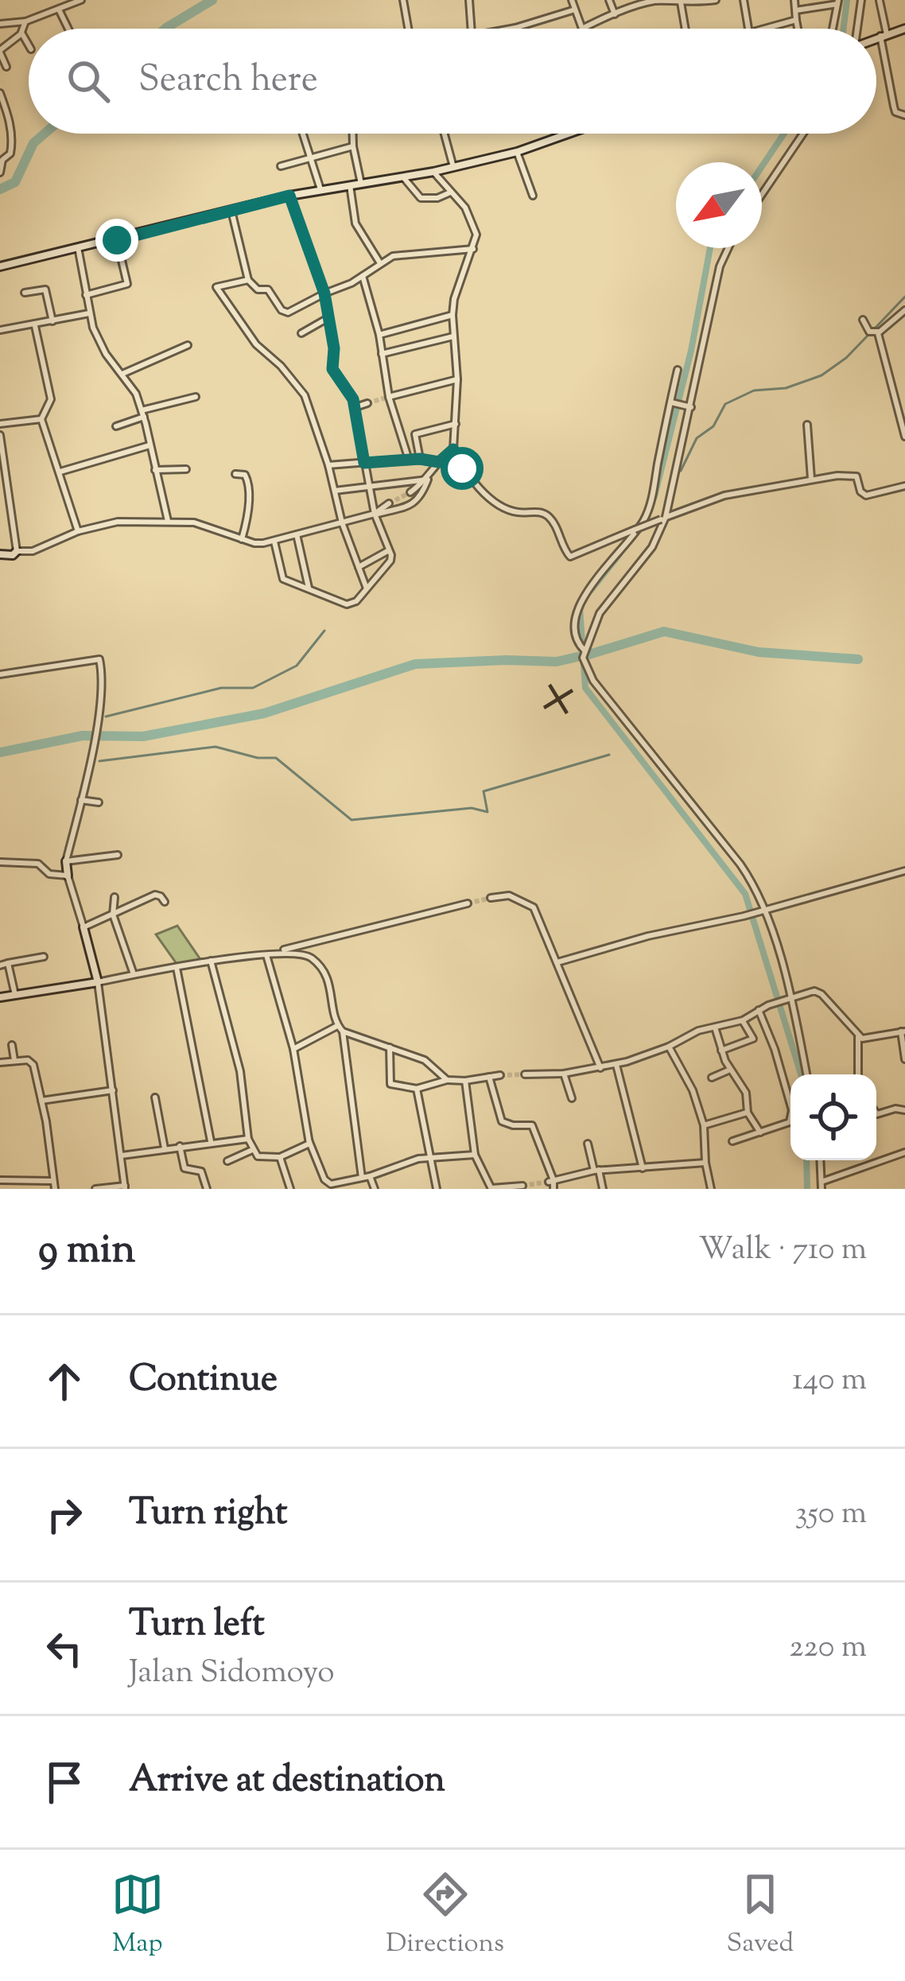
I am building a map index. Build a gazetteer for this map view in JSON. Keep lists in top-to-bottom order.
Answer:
{
  "north": "bottom left",
  "page": {
    "search": "Search here",
    "heading": ["9 min", "Walk · 710 m"],
    "list": [
      ["Continue", "140 m"],
      ["Turn right", "350 m"],
      ["Turn left", "Jalan Sidomoyo", "220 m"],
      "Arrive at destination"
    ],
    "nav": ["Map", "Directions", "Saved"]
  }
}
